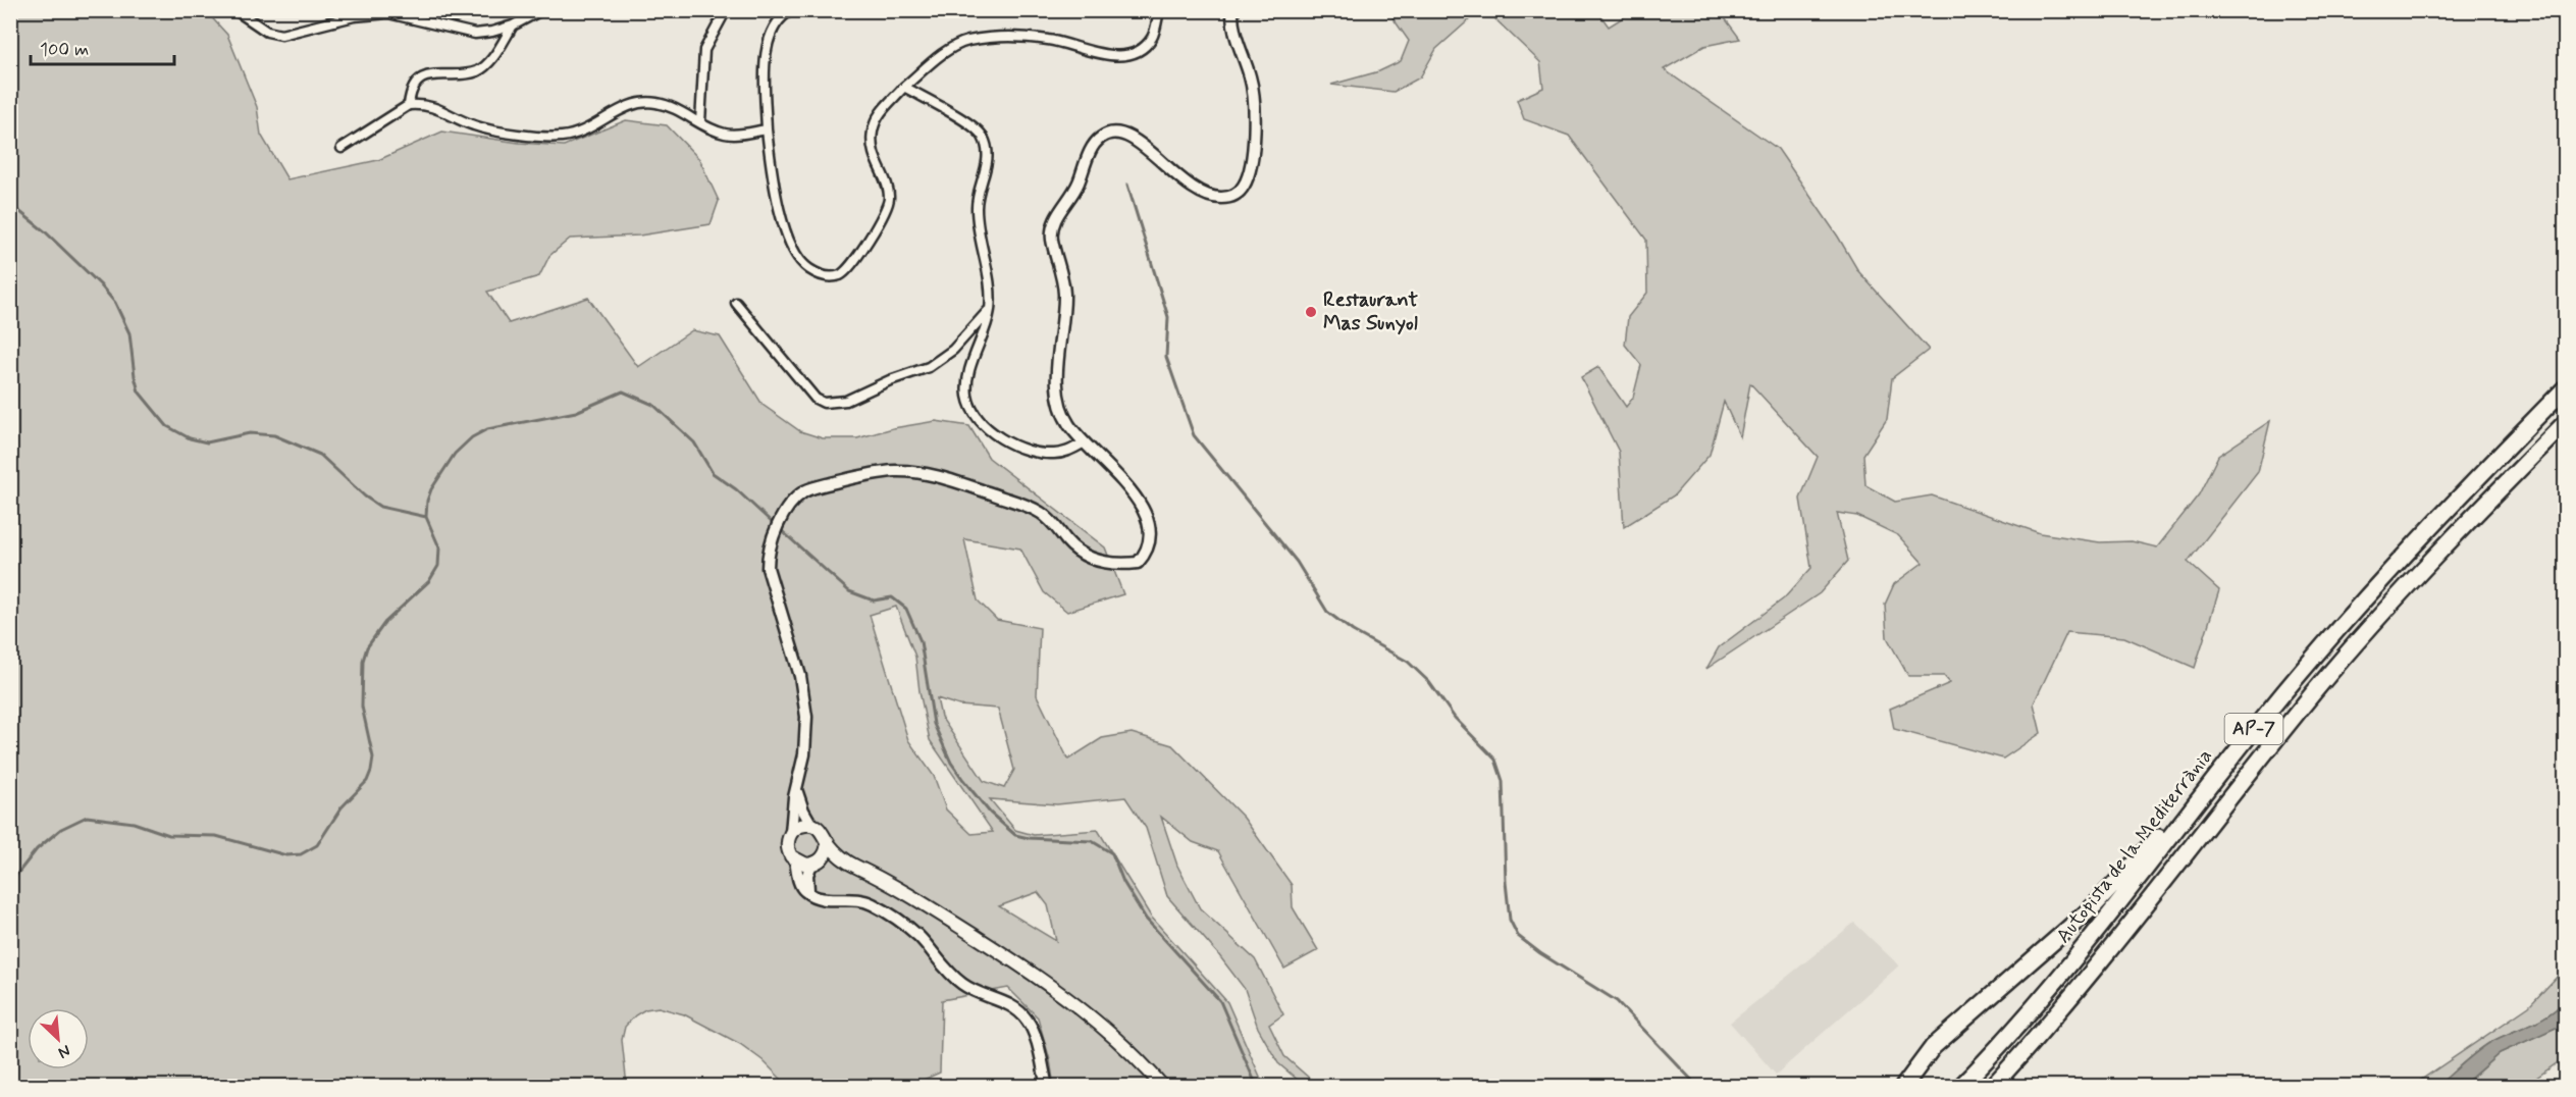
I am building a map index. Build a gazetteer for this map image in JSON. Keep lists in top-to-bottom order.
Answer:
{
  "streets": {
    "highway": ["AP-7", "Autopista de la Mediterrània"]
  },
  "places": ["Restaurant Mas Sunyol"],
  "scale_bar": "100 m",
  "north": "bottom right"
}
